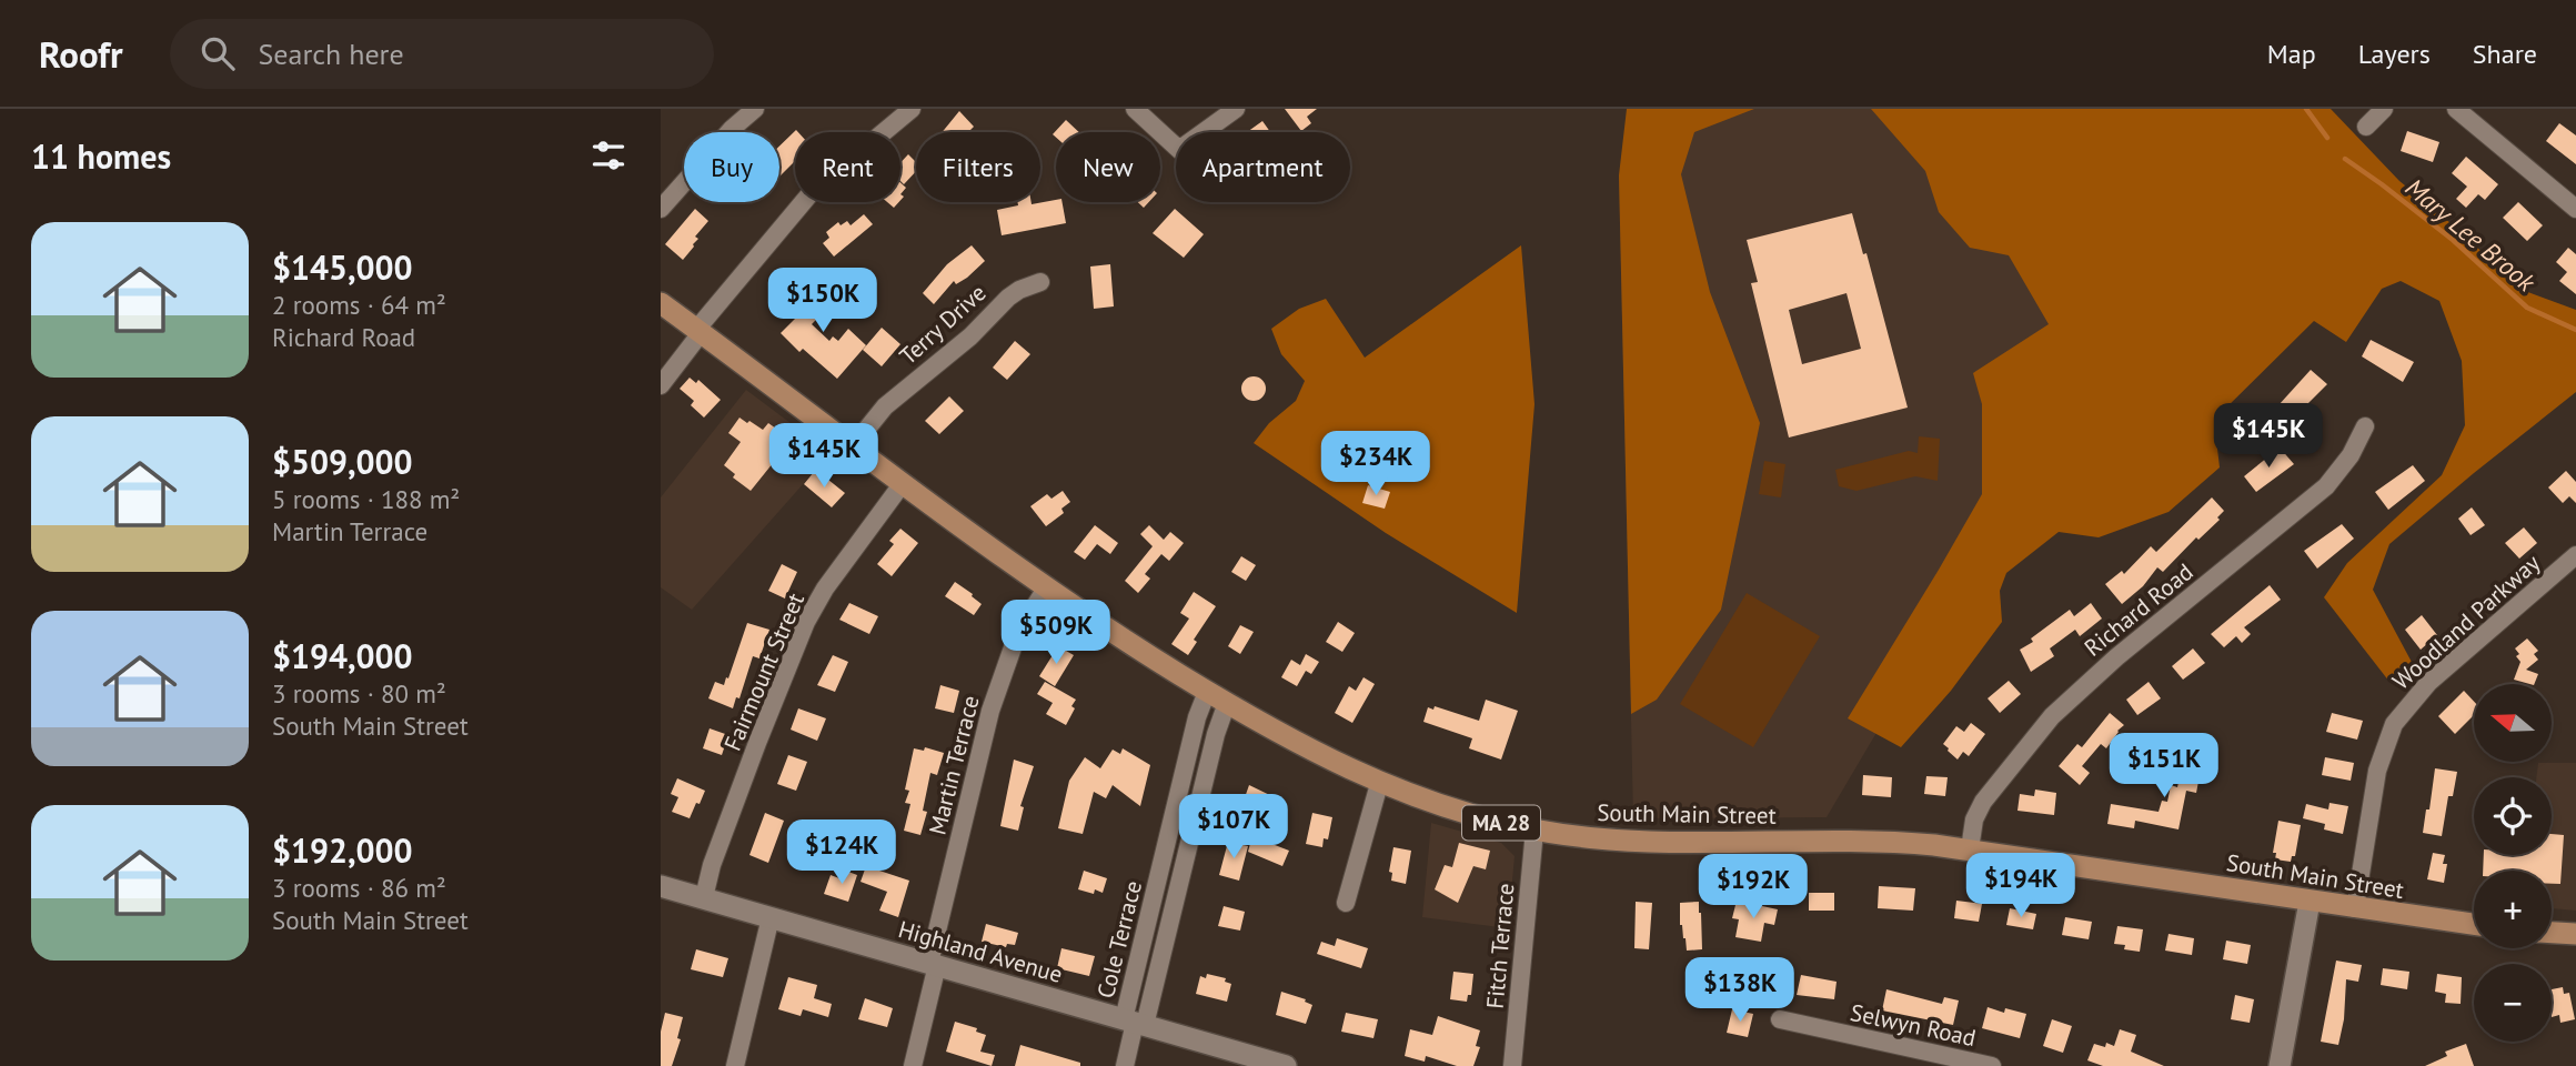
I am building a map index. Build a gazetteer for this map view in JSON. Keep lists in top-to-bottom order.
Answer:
{
  "streets": {
    "main road": ["South Main Street", "MA 28"],
    "street": [
      "Terry Drive",
      "Richard Road",
      "Woodland Parkway",
      "Fairmount Street",
      "Martin Terrace",
      "Cole Terrace",
      "Fitch Terrace",
      "Highland Avenue",
      "Selwyn Road"
    ]
  },
  "crossings": [
    ["Terry Drive", "South Main Street"],
    ["Richard Road", "South Main Street"],
    ["Woodland Parkway", "South Main Street"],
    ["Fairmount Street", "South Main Street"],
    ["Fairmount Street", "Highland Avenue"],
    ["Martin Terrace", "South Main Street"],
    ["Martin Terrace", "Highland Avenue"],
    ["South Main Street", "Cole Terrace"],
    ["South Main Street", "Fitch Terrace"],
    ["Cole Terrace", "Highland Avenue"]
  ],
  "water": ["Mary Lee Brook"],
  "north": "left",
  "page": {
    "header": "Roofr",
    "search": "Search here",
    "nav": ["Map", "Layers", "Share"],
    "heading": "11 homes",
    "chip": [
      "Buy",
      "Rent",
      "Filters",
      "New",
      "Apartment"
    ],
    "list": [
      {
        "name": "$145,000",
        "note": "2 rooms · 64 m² · Richard Road"
      },
      {
        "name": "$509,000",
        "note": "5 rooms · 188 m² · Martin Terrace"
      },
      {
        "name": "$194,000",
        "note": "3 rooms · 80 m² · South Main Street"
      },
      {
        "name": "$192,000",
        "note": "3 rooms · 86 m² · South Main Street"
      }
    ],
    "price": [
      "$150K",
      "$145K",
      "$145K",
      "$234K",
      "$509K",
      "$151K",
      "$107K",
      "$124K",
      "$194K",
      "$192K",
      "$138K"
    ],
    "map_buttons": ["+", "−"]
  }
}
